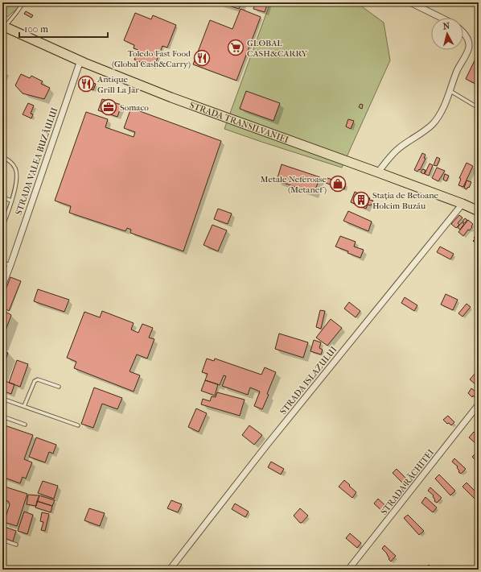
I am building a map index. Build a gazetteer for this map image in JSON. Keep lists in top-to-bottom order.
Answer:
{
  "streets": {
    "main road": ["STRADA TRANSILVANIEI"],
    "street": ["STRADA VALEA BUZĂULUI", "STRADA ISLAZULUI", "STRADA RĂCHITEI"]
  },
  "crossings": [
    ["STRADA TRANSILVANIEI", "STRADA VALEA BUZĂULUI"],
    ["STRADA TRANSILVANIEI", "STRADA ISLAZULUI"]
  ],
  "places": {
    "supermarket": ["GLOBAL CASH&CARRY"],
    "restaurant": ["Toledo Fast Food (Global Cash&Carry)", "Antique Grill La Jar"],
    "office": ["Somaco"],
    "shop": ["Metale Neferoase (Metanef)"],
    "building": ["Stația de Betoane Holcim Buzău"]
  },
  "scale_bar": "100 m",
  "north": "top"
}
